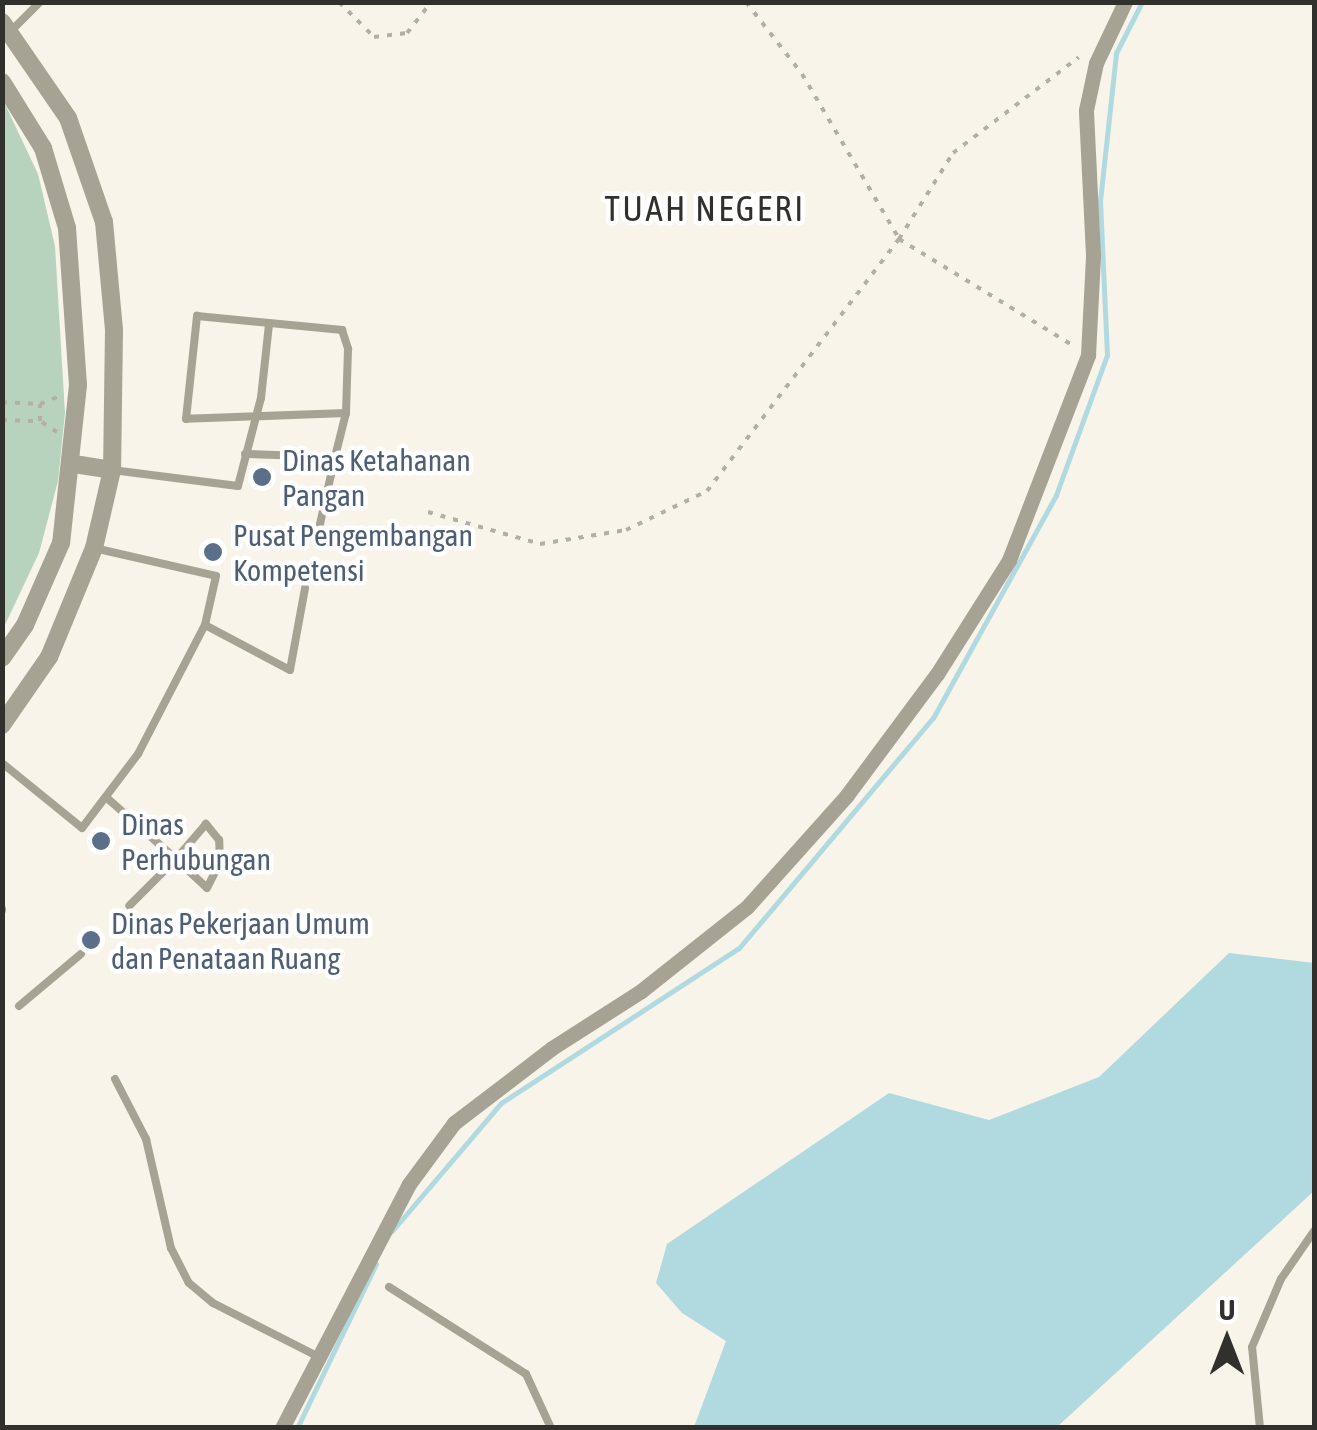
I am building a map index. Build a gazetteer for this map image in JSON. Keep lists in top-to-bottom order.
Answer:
{
  "districts": ["TUAH NEGERI"],
  "places": [
    "Dinas Ketahanan Pangan",
    "Pusat Pengembangan Kompetensi",
    "Dinas Perhubungan",
    "Dinas Pekerjaan Umum dan Penataan Ruang"
  ],
  "north": "top"
}
